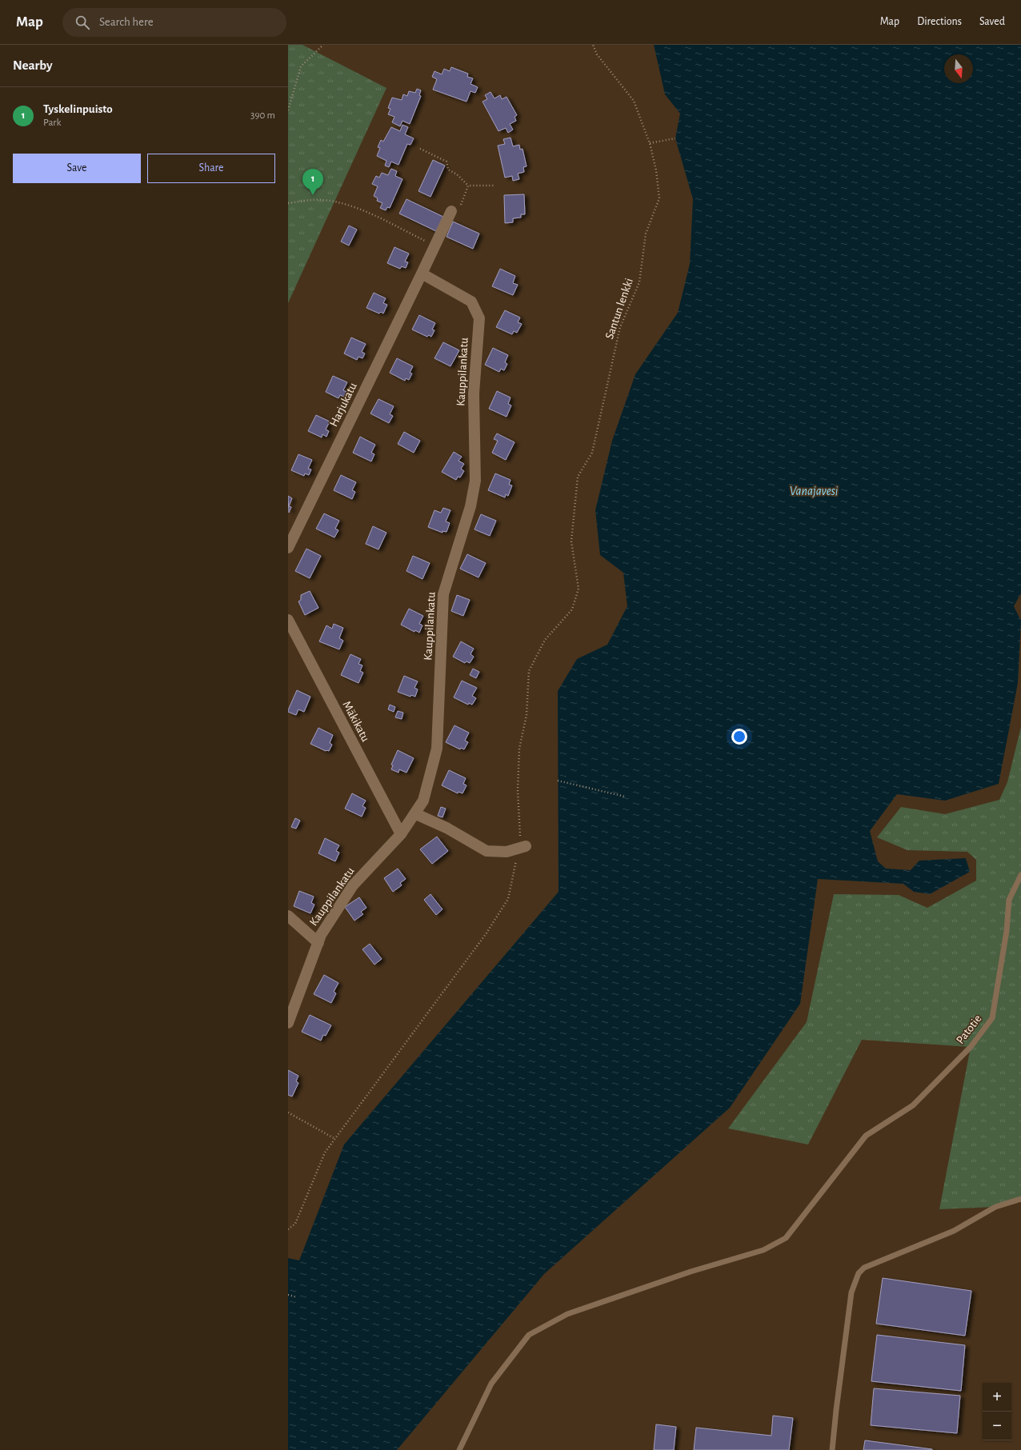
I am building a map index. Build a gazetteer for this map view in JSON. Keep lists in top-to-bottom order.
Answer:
{
  "streets": {
    "street": ["Kauppilankatu", "Harjukatu", "Mäkikatu"],
    "lane": ["Patotie"],
    "path": ["Santun lenkki"]
  },
  "crossings": [
    ["Kauppilankatu", "Harjukatu"],
    ["Kauppilankatu", "Mäkikatu"]
  ],
  "water": ["Vanajavesi"],
  "north": "bottom",
  "page": {
    "header": "Map",
    "search": "Search here",
    "nav": ["Map", "Directions", "Saved"],
    "heading": "Nearby",
    "list": [
      {
        "mark": "1",
        "name": "Tyskelinpuisto",
        "note": "Park",
        "value": "390 m"
      }
    ],
    "buttons": ["Save", "Share"],
    "pins": "1",
    "map_buttons": ["+", "−"]
  }
}
